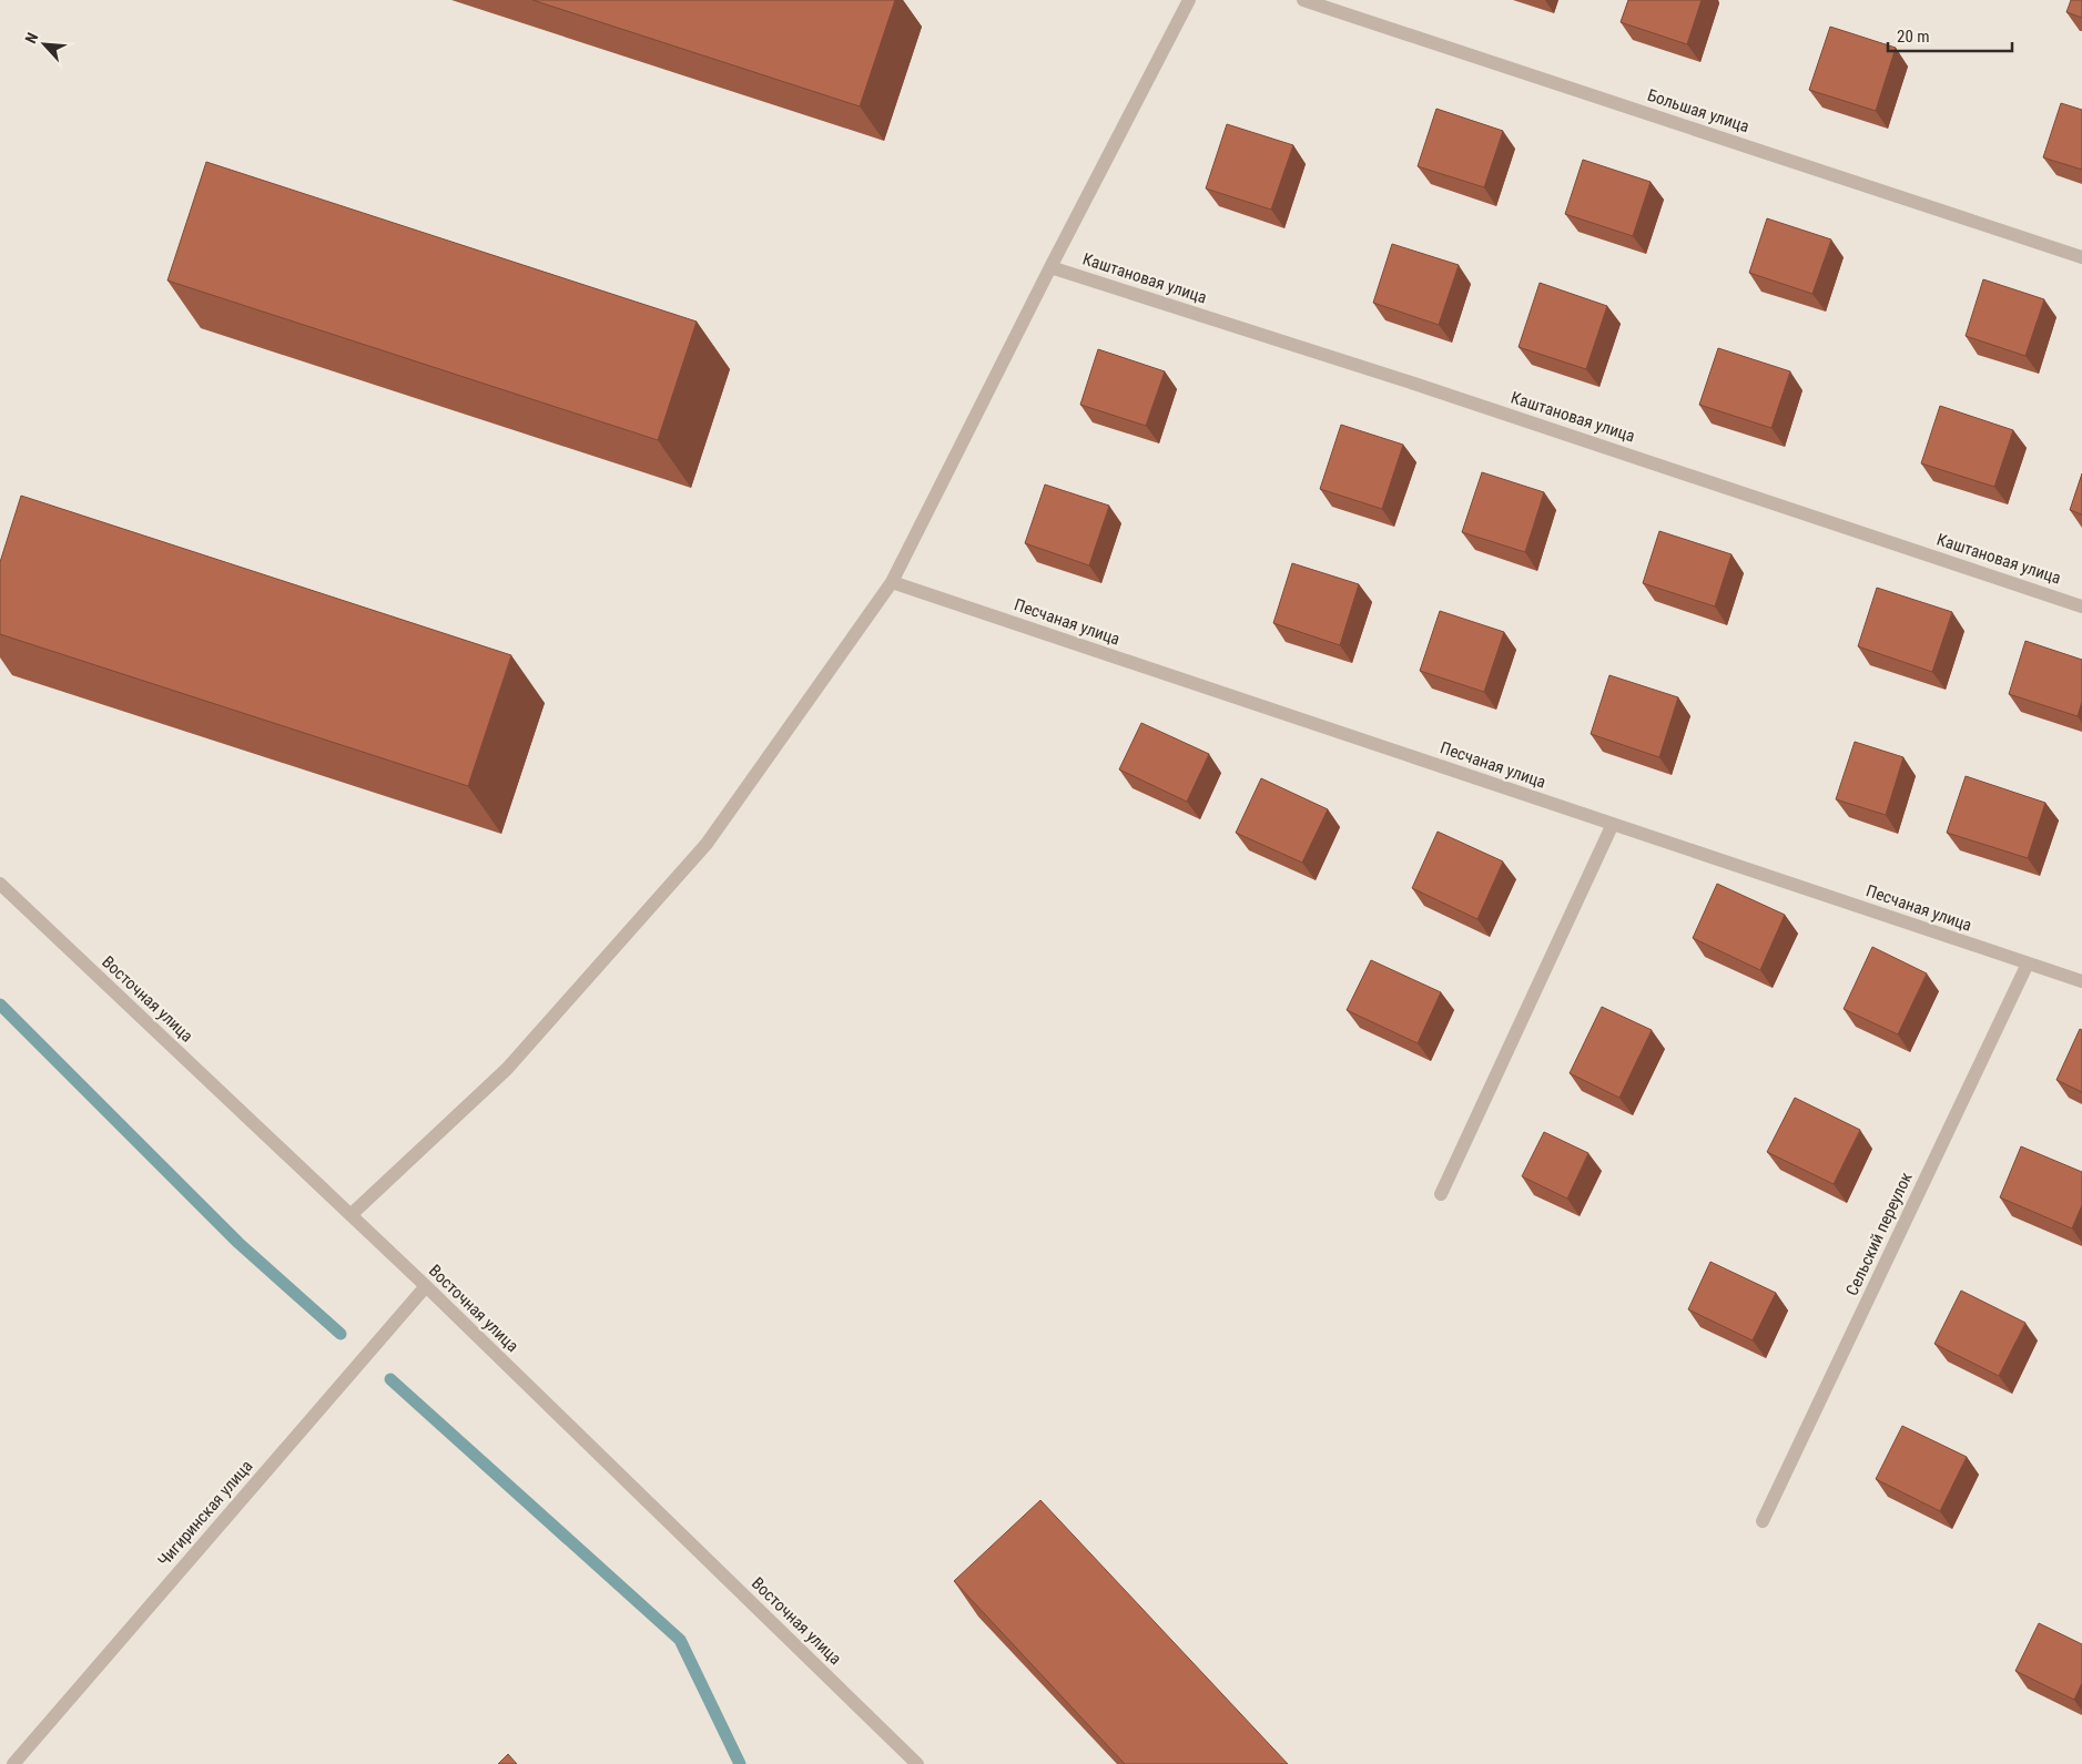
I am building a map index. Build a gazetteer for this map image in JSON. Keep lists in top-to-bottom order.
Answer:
{
  "streets": {
    "street": [
      "Большая улица",
      "Каштановая улица",
      "Песчаная улица",
      "Восточная улица",
      "Сельский переулок",
      "Чигиринская улица"
    ]
  },
  "crossings": [
    ["Песчаная улица", "Сельский переулок"],
    ["Восточная улица", "Чигиринская улица"]
  ],
  "scale_bar": "20 m",
  "north": "top left"
}
